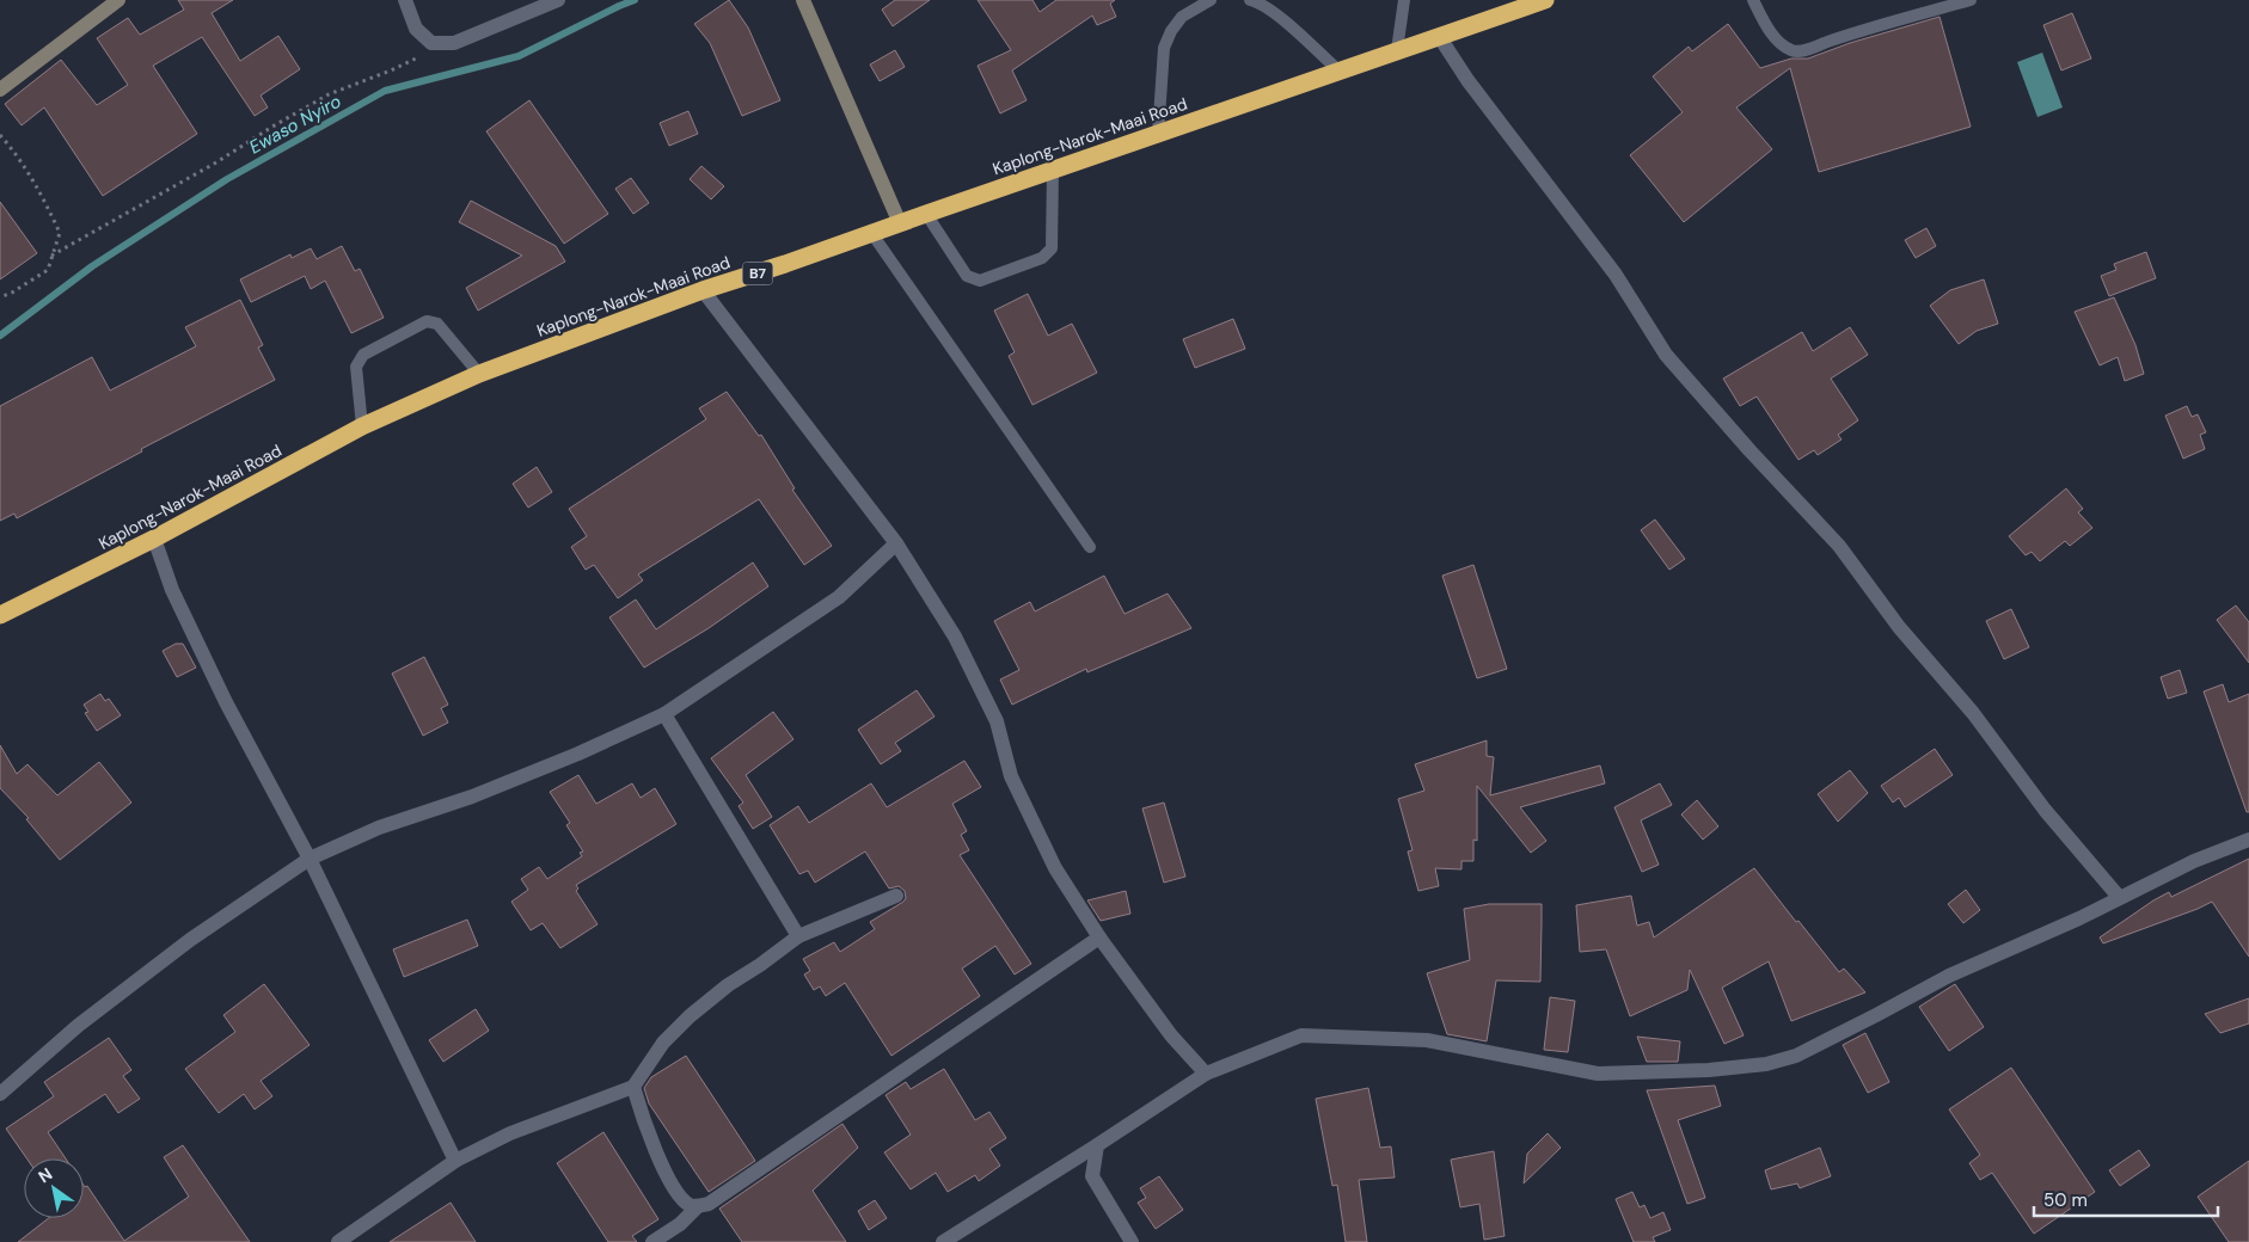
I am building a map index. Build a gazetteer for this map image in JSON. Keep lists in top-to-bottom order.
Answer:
{
  "streets": {
    "highway": ["Kaplong-Narok-Maai Road", "B7"]
  },
  "water": ["Ewaso Nyiro"],
  "scale_bar": "50 m",
  "north": "top left"
}
